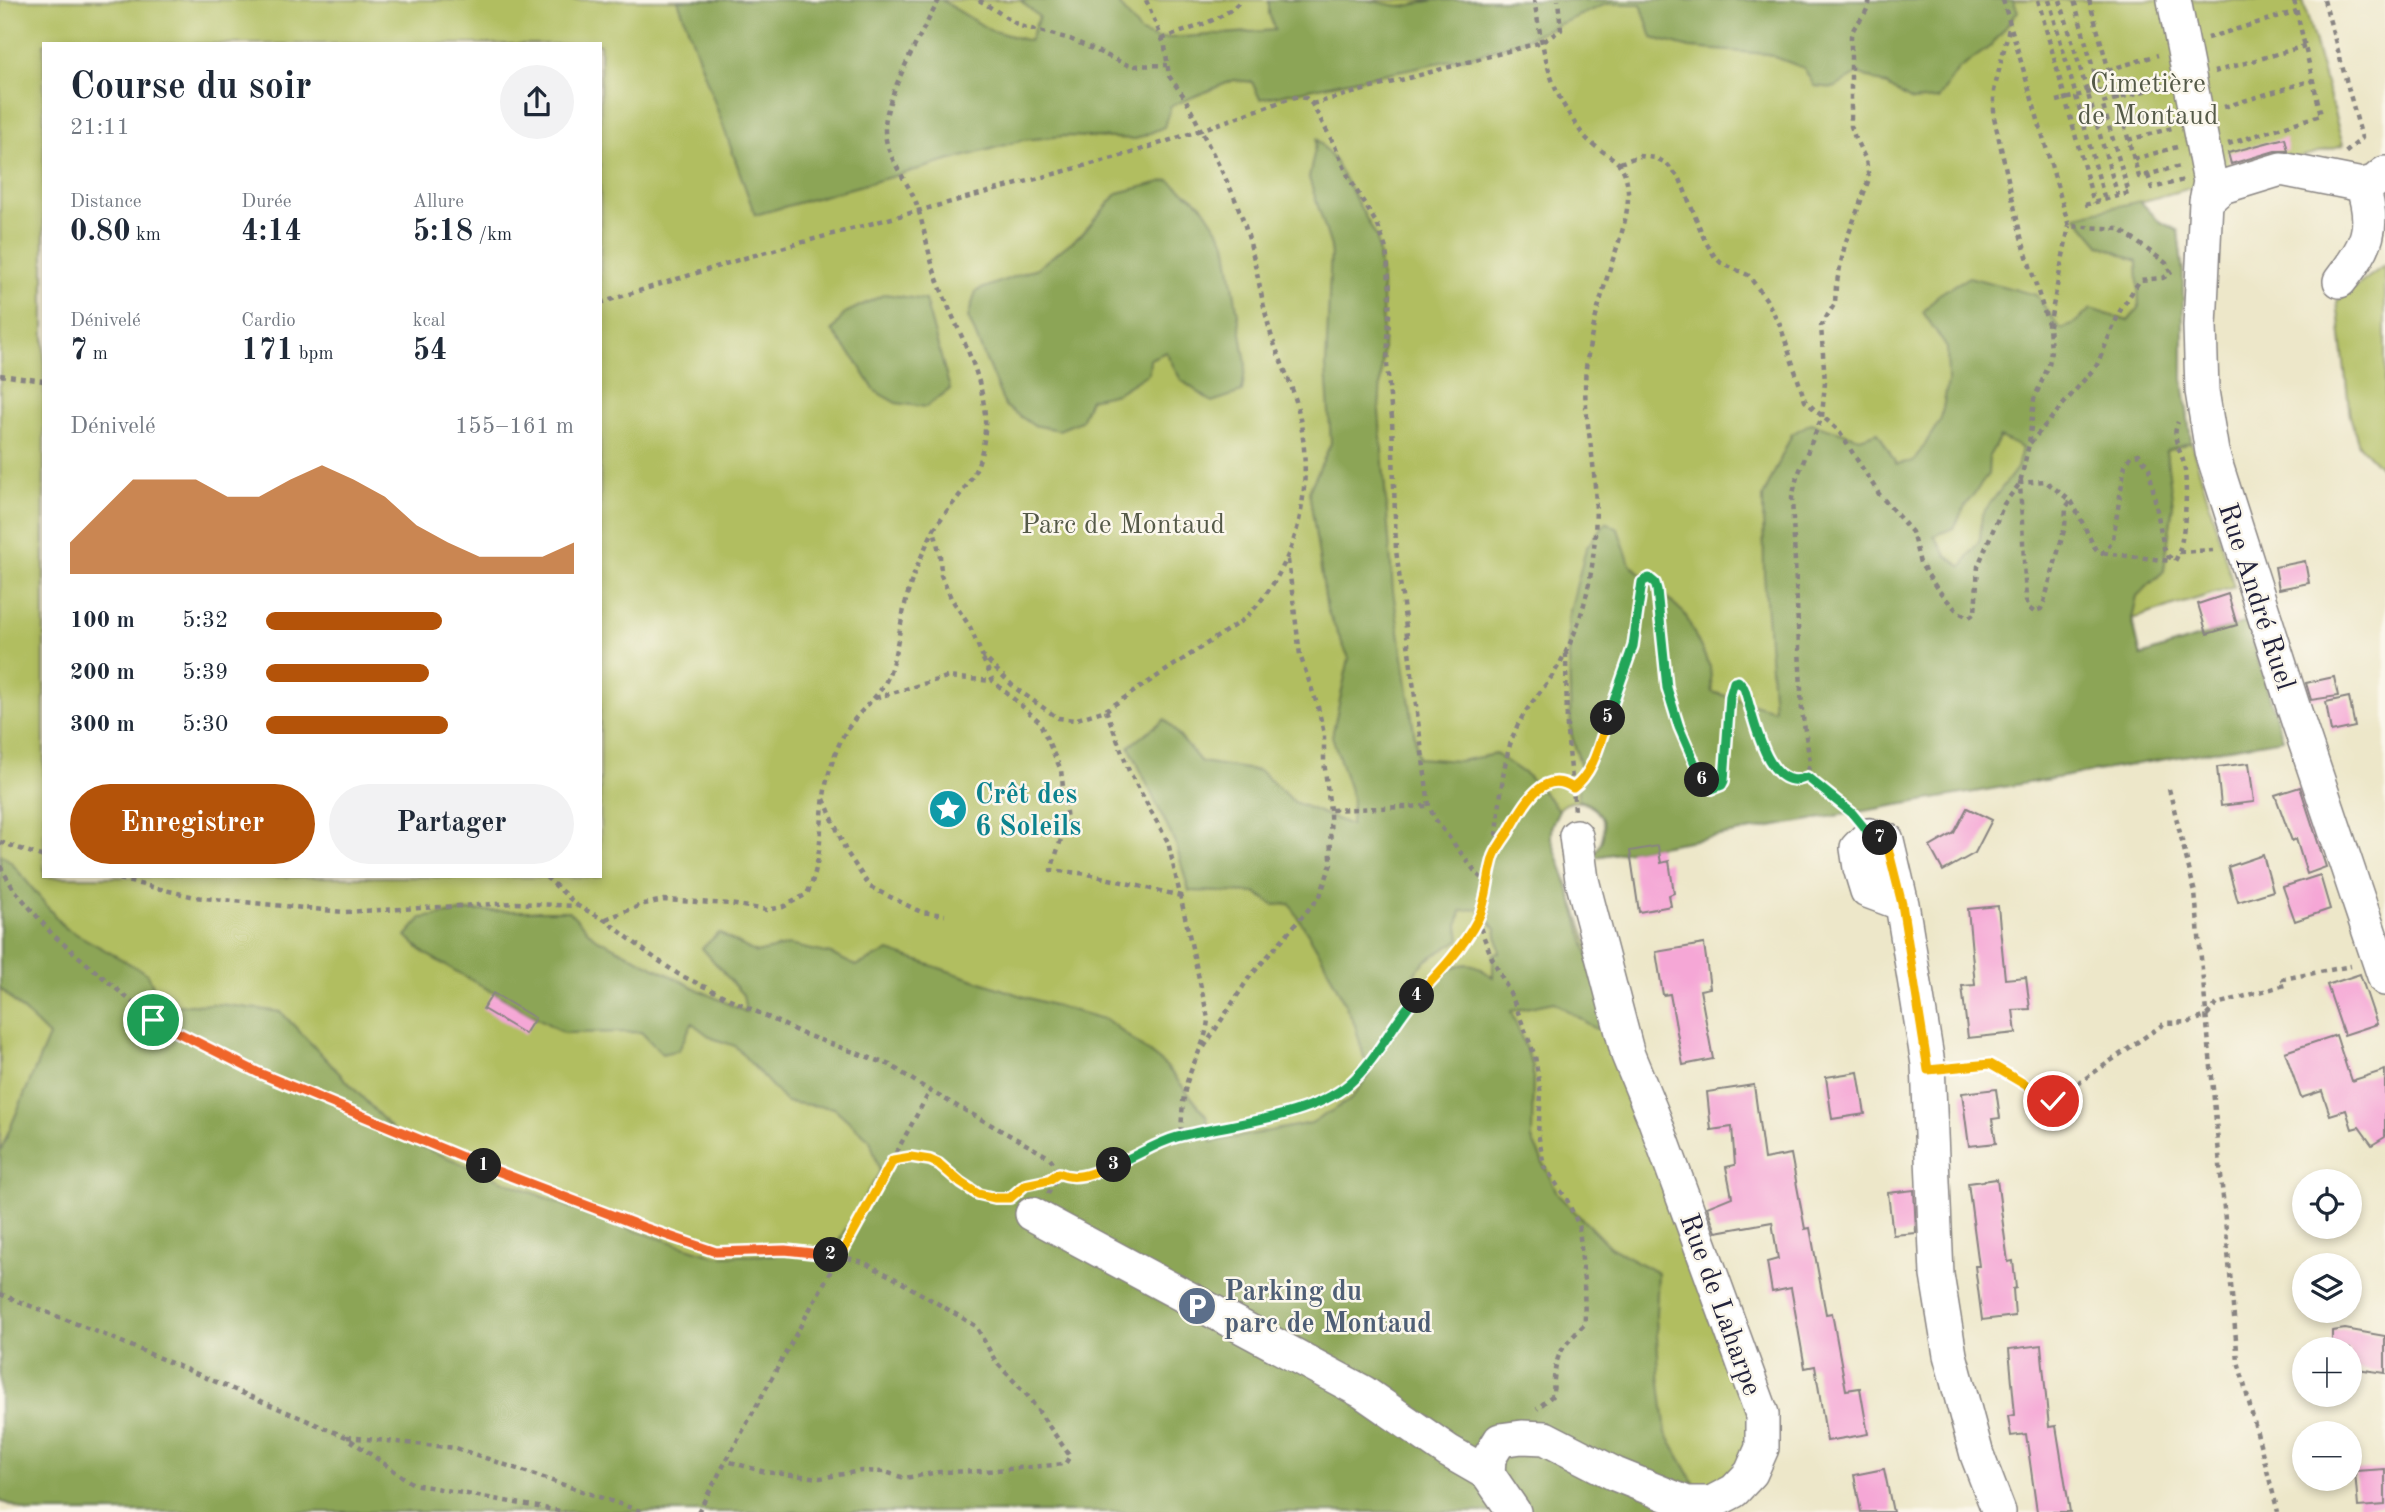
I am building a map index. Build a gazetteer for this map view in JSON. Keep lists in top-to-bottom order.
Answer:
{
  "streets": {
    "street": ["Rue André Ruel", "Rue de Laharpe"]
  },
  "parks": ["Cimetière de Montaud", "Parc de Montaud"],
  "places": {
    "place": ["Crêt des 6 Soleils"],
    "parking": ["Parking du parc de Montaud"]
  },
  "page": {
    "heading": ["Course du soir", "21:11"],
    "stats": [
      ["Distance", "0.80 km"],
      ["Durée", "4:14"],
      ["Allure", "5:18 /km"],
      ["Dénivelé", "7 m"],
      ["Cardio", "171 bpm"],
      ["kcal", "54"]
    ],
    "chart": ["Dénivelé", "155–161 m"],
    "list": [
      {
        "name": "100 m",
        "note": "5:32"
      },
      {
        "name": "200 m",
        "note": "5:39"
      },
      {
        "name": "300 m",
        "note": "5:30"
      }
    ],
    "pins": [
      "5",
      "6",
      "7",
      "4",
      "3",
      "1",
      "2"
    ],
    "buttons": ["Enregistrer", "Partager"],
    "map_buttons": ["+", "−"]
  }
}
